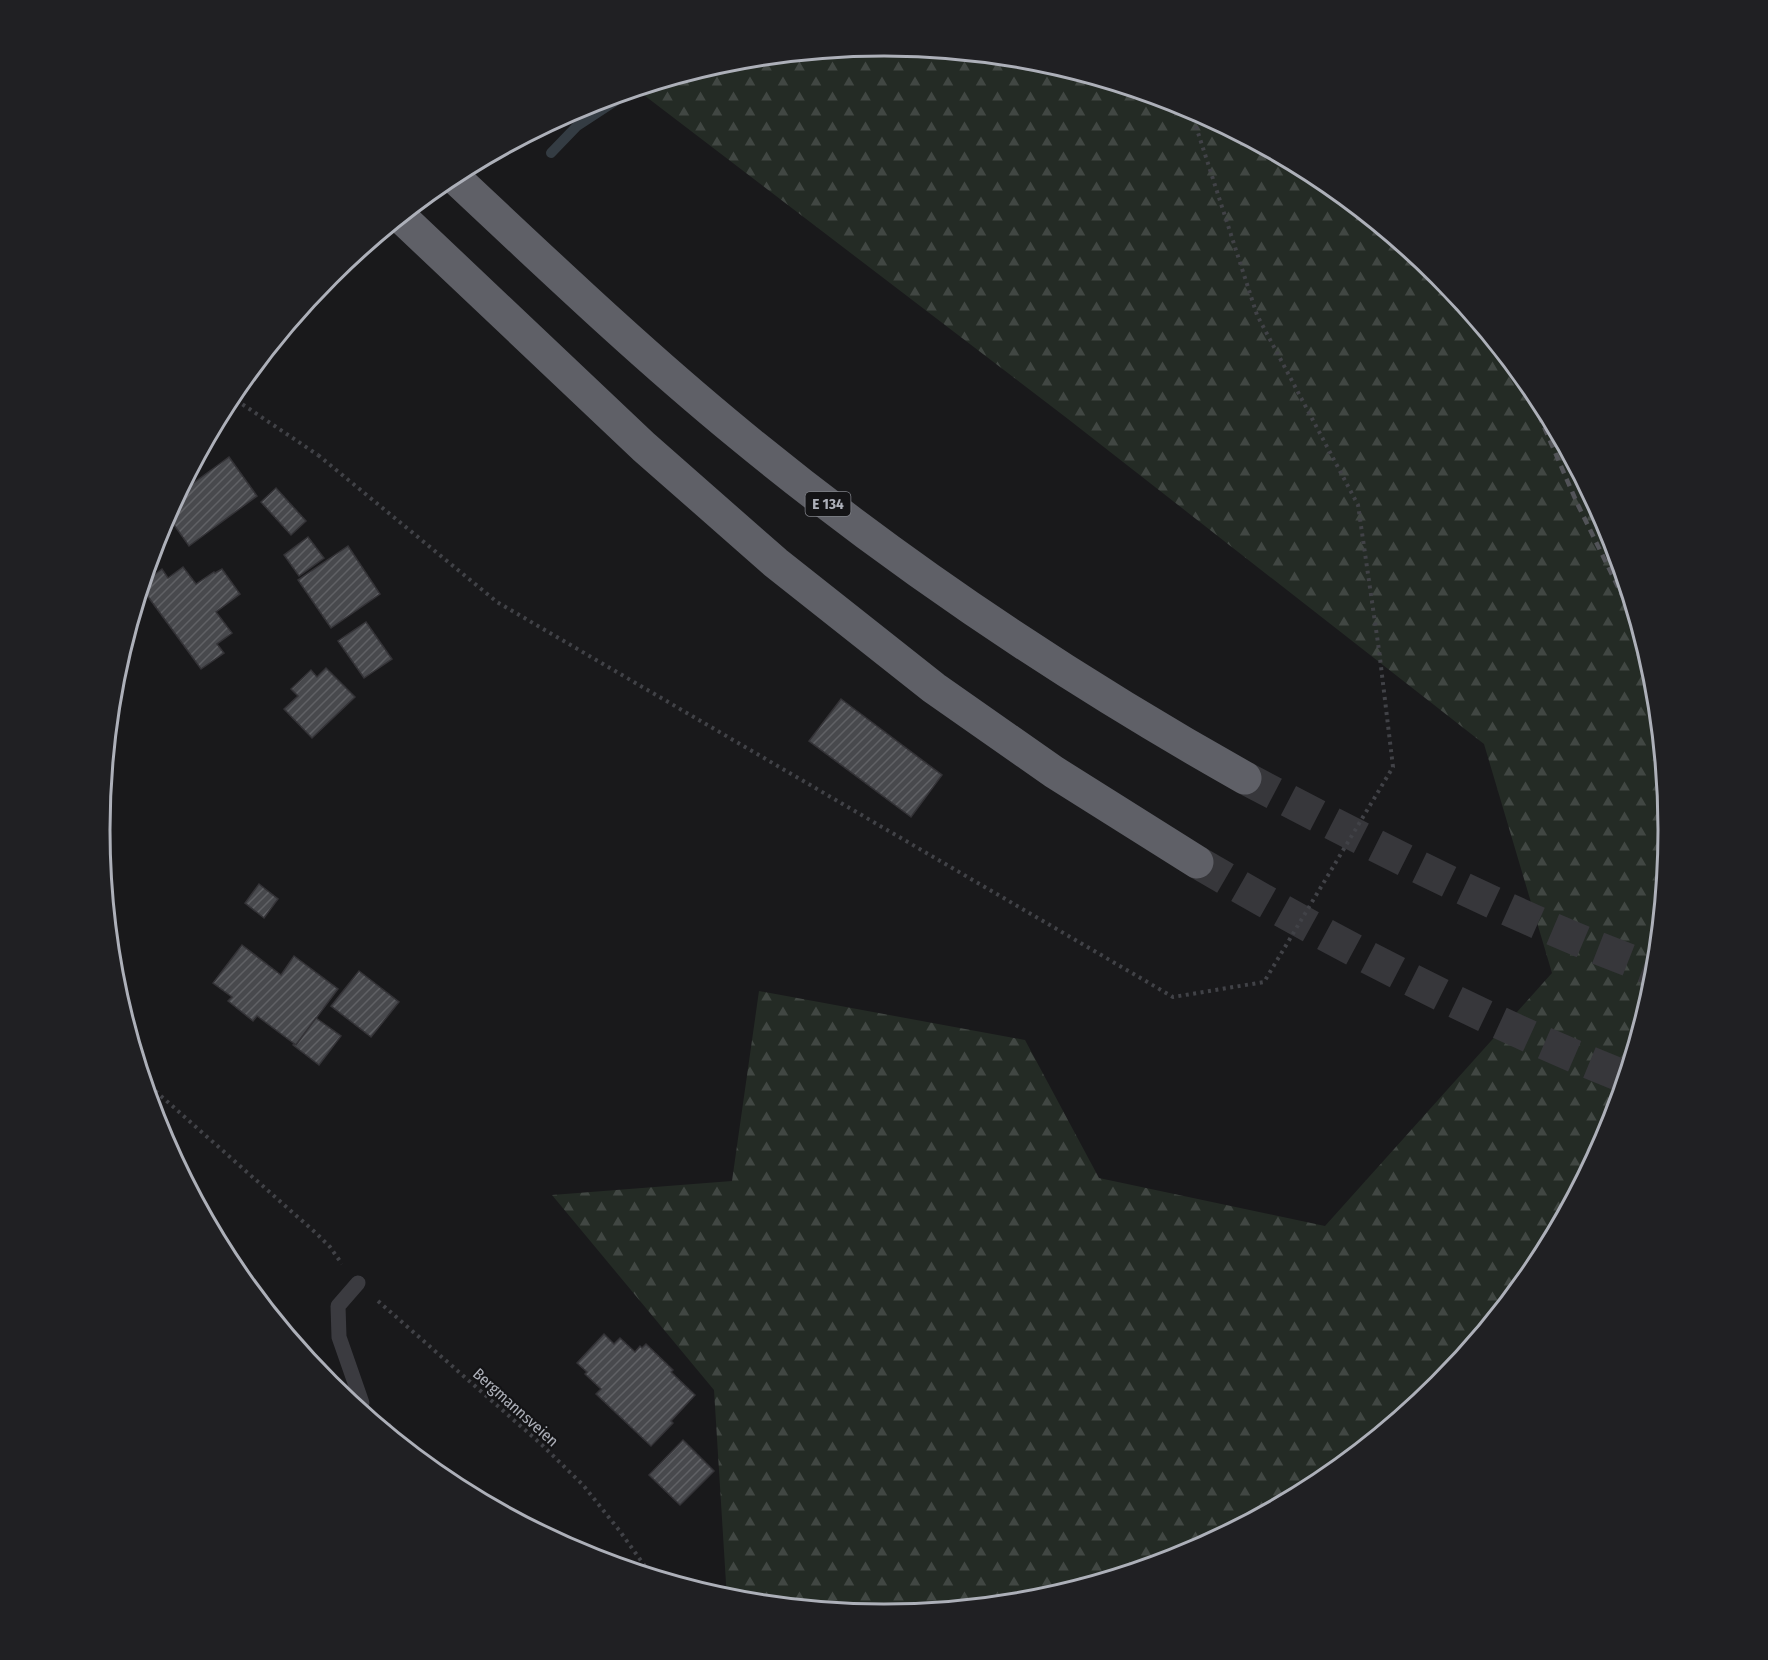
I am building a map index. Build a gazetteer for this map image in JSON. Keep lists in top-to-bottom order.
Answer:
{
  "streets": {
    "highway": ["E 134"],
    "path": ["Bergmannsveien"]
  }
}
